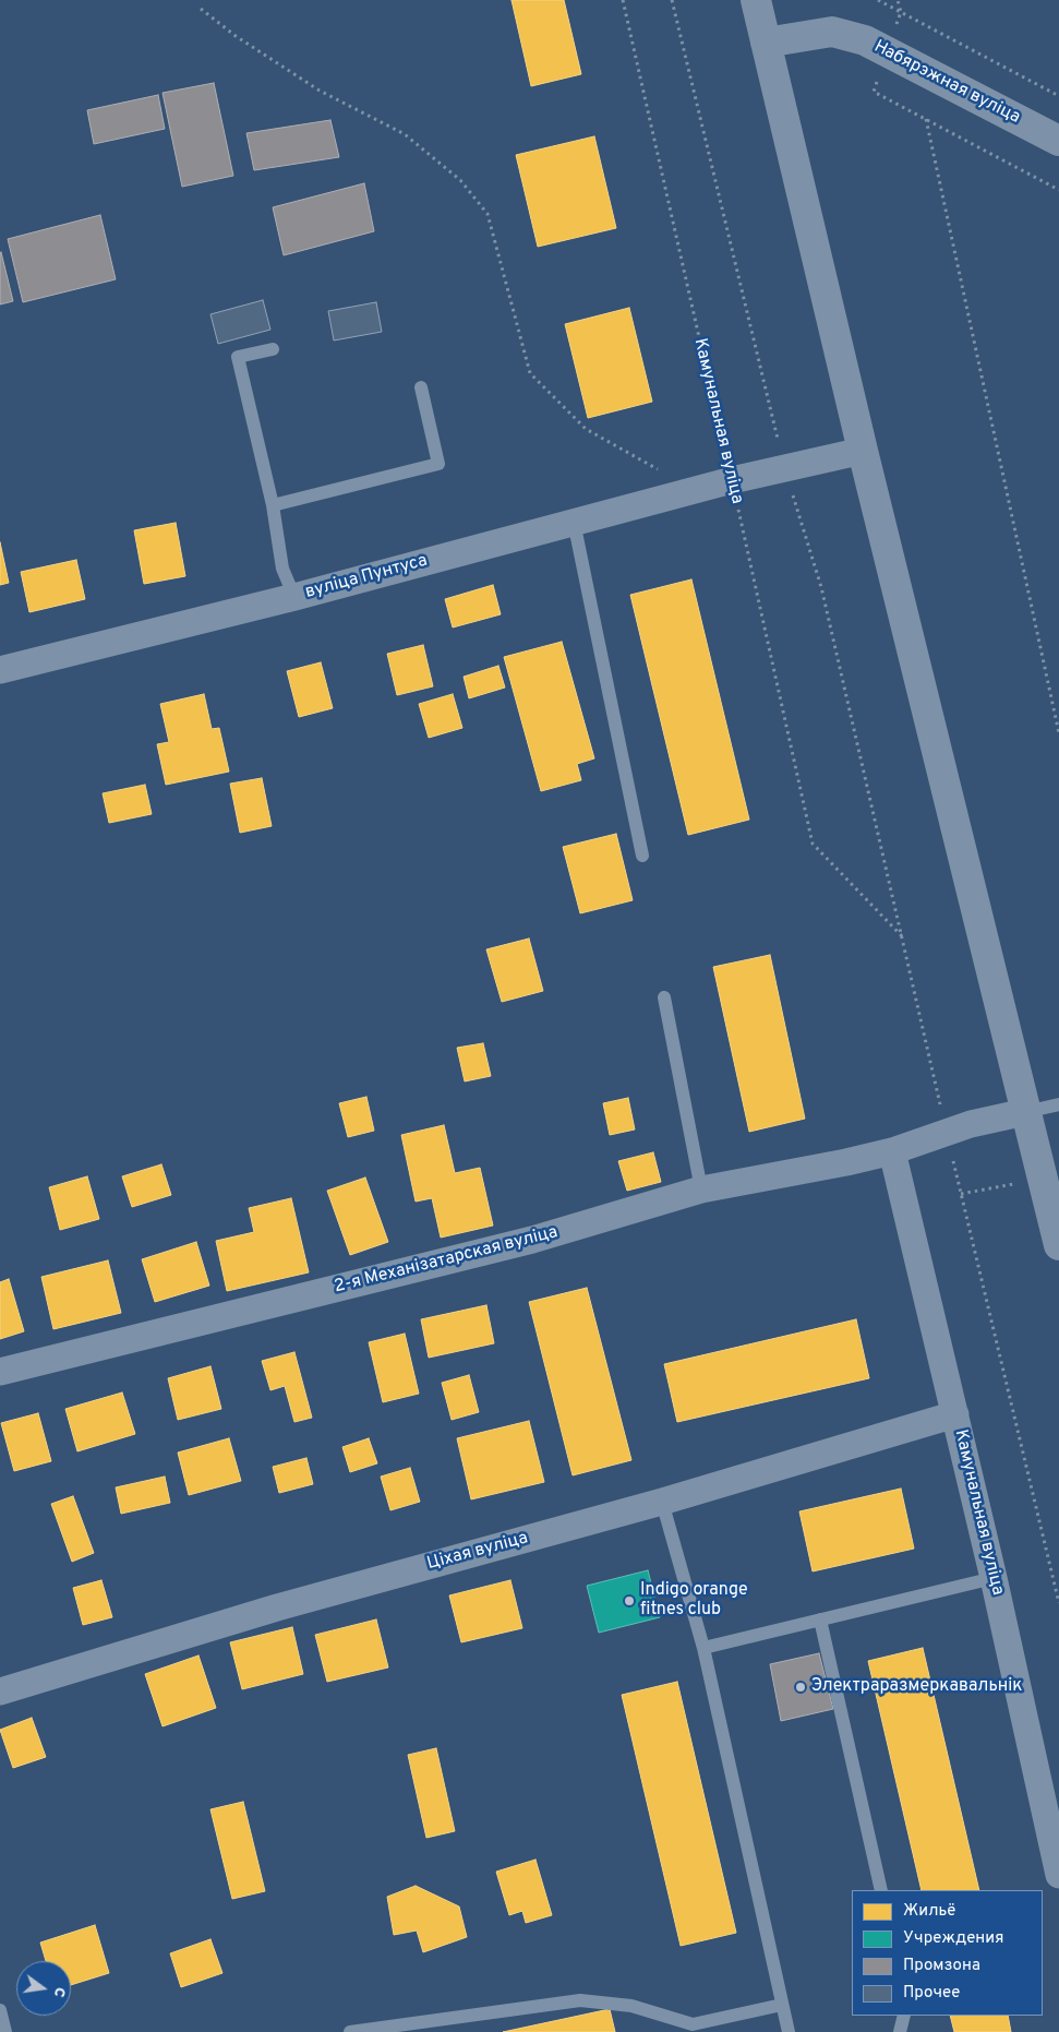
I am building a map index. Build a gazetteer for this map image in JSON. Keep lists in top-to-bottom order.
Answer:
{
  "streets": {
    "street": [
      "Набярэжная вуліца",
      "Камунальная вуліца",
      "вуліца Пунтуса",
      "2-я Механізатарская вуліца",
      "Ціхая вуліца"
    ]
  },
  "crossings": [
    ["Камунальная вуліца", "вуліца Пунтуса"],
    ["Камунальная вуліца", "2-я Механізатарская вуліца"],
    ["Камунальная вуліца", "Ціхая вуліца"]
  ],
  "places": ["Indigo orange fitnes club", "Электраразмеркавальнік"],
  "legend": [
    "Жильё",
    "Учреждения",
    "Промзона",
    "Прочее"
  ],
  "north": "right"
}
